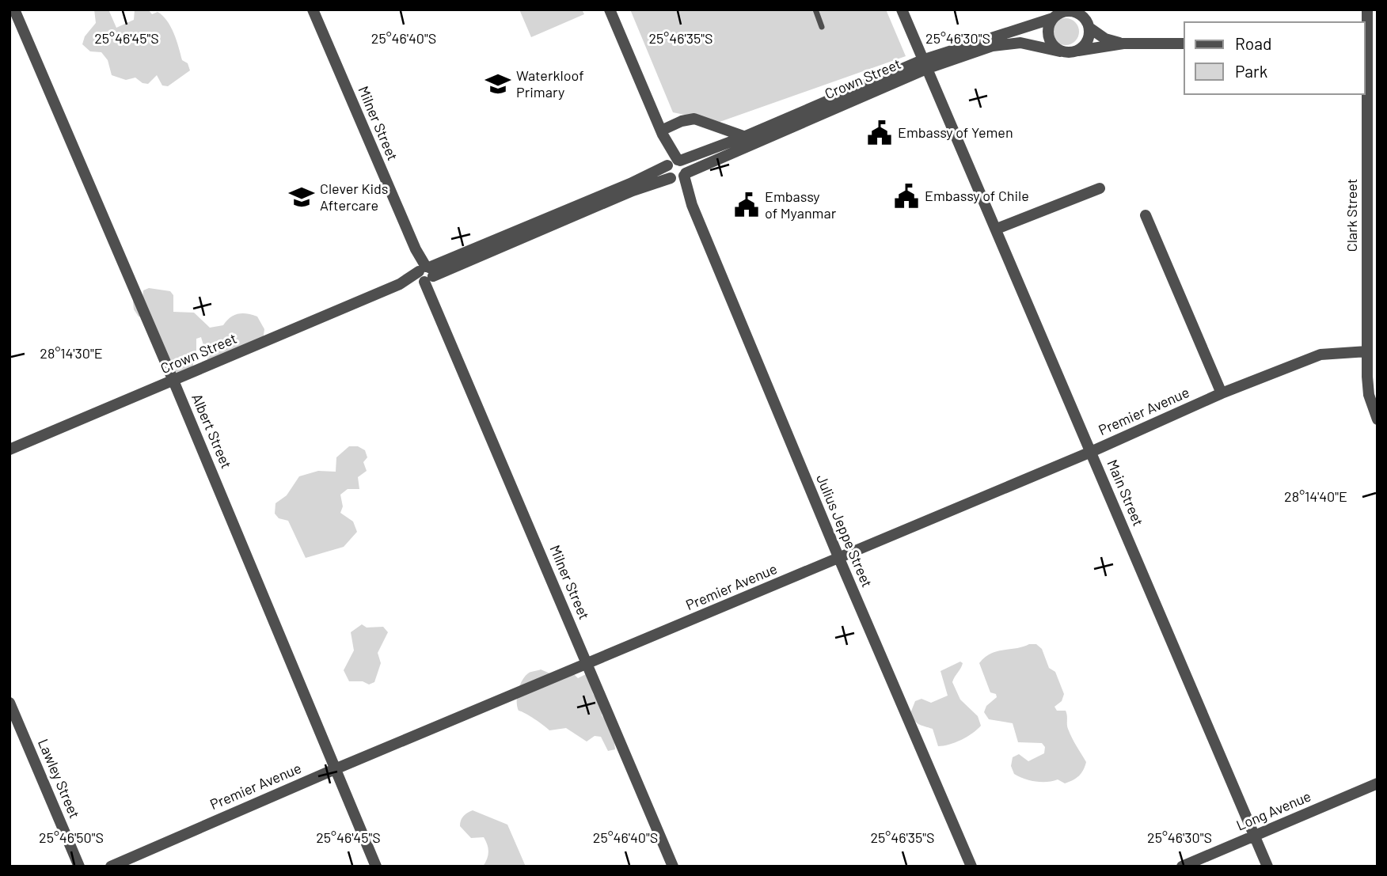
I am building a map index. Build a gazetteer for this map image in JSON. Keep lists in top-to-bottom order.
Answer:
{
  "streets": {
    "street": [
      "Crown Street",
      "Milner Street",
      "Clark Street",
      "Premier Avenue",
      "Albert Street",
      "Main Street",
      "Julius Jeppe Street",
      "Lawley Street",
      "Long Avenue"
    ]
  },
  "crossings": [
    ["Crown Street", "Milner Street"],
    ["Crown Street", "Albert Street"],
    ["Crown Street", "Main Street"],
    ["Crown Street", "Julius Jeppe Street"],
    ["Milner Street", "Premier Avenue"],
    ["Clark Street", "Premier Avenue"],
    ["Premier Avenue", "Albert Street"],
    ["Premier Avenue", "Main Street"],
    ["Premier Avenue", "Julius Jeppe Street"],
    ["Main Street", "Long Avenue"]
  ],
  "places": {
    "school or university": ["Waterkloof Primary", "Clever Kids Aftercare"],
    "public building": ["Embassy of Yemen", "Embassy of Chile", "Embassy of Myanmar"]
  },
  "legend": ["Road", "Park"],
  "coordinates": [
    "25°46'45\"S",
    "25°46'40\"S",
    "25°46'35\"S",
    "25°46'30\"S",
    "28°14'30\"E",
    "28°14'40\"E",
    "25°46'50\"S"
  ]
}
